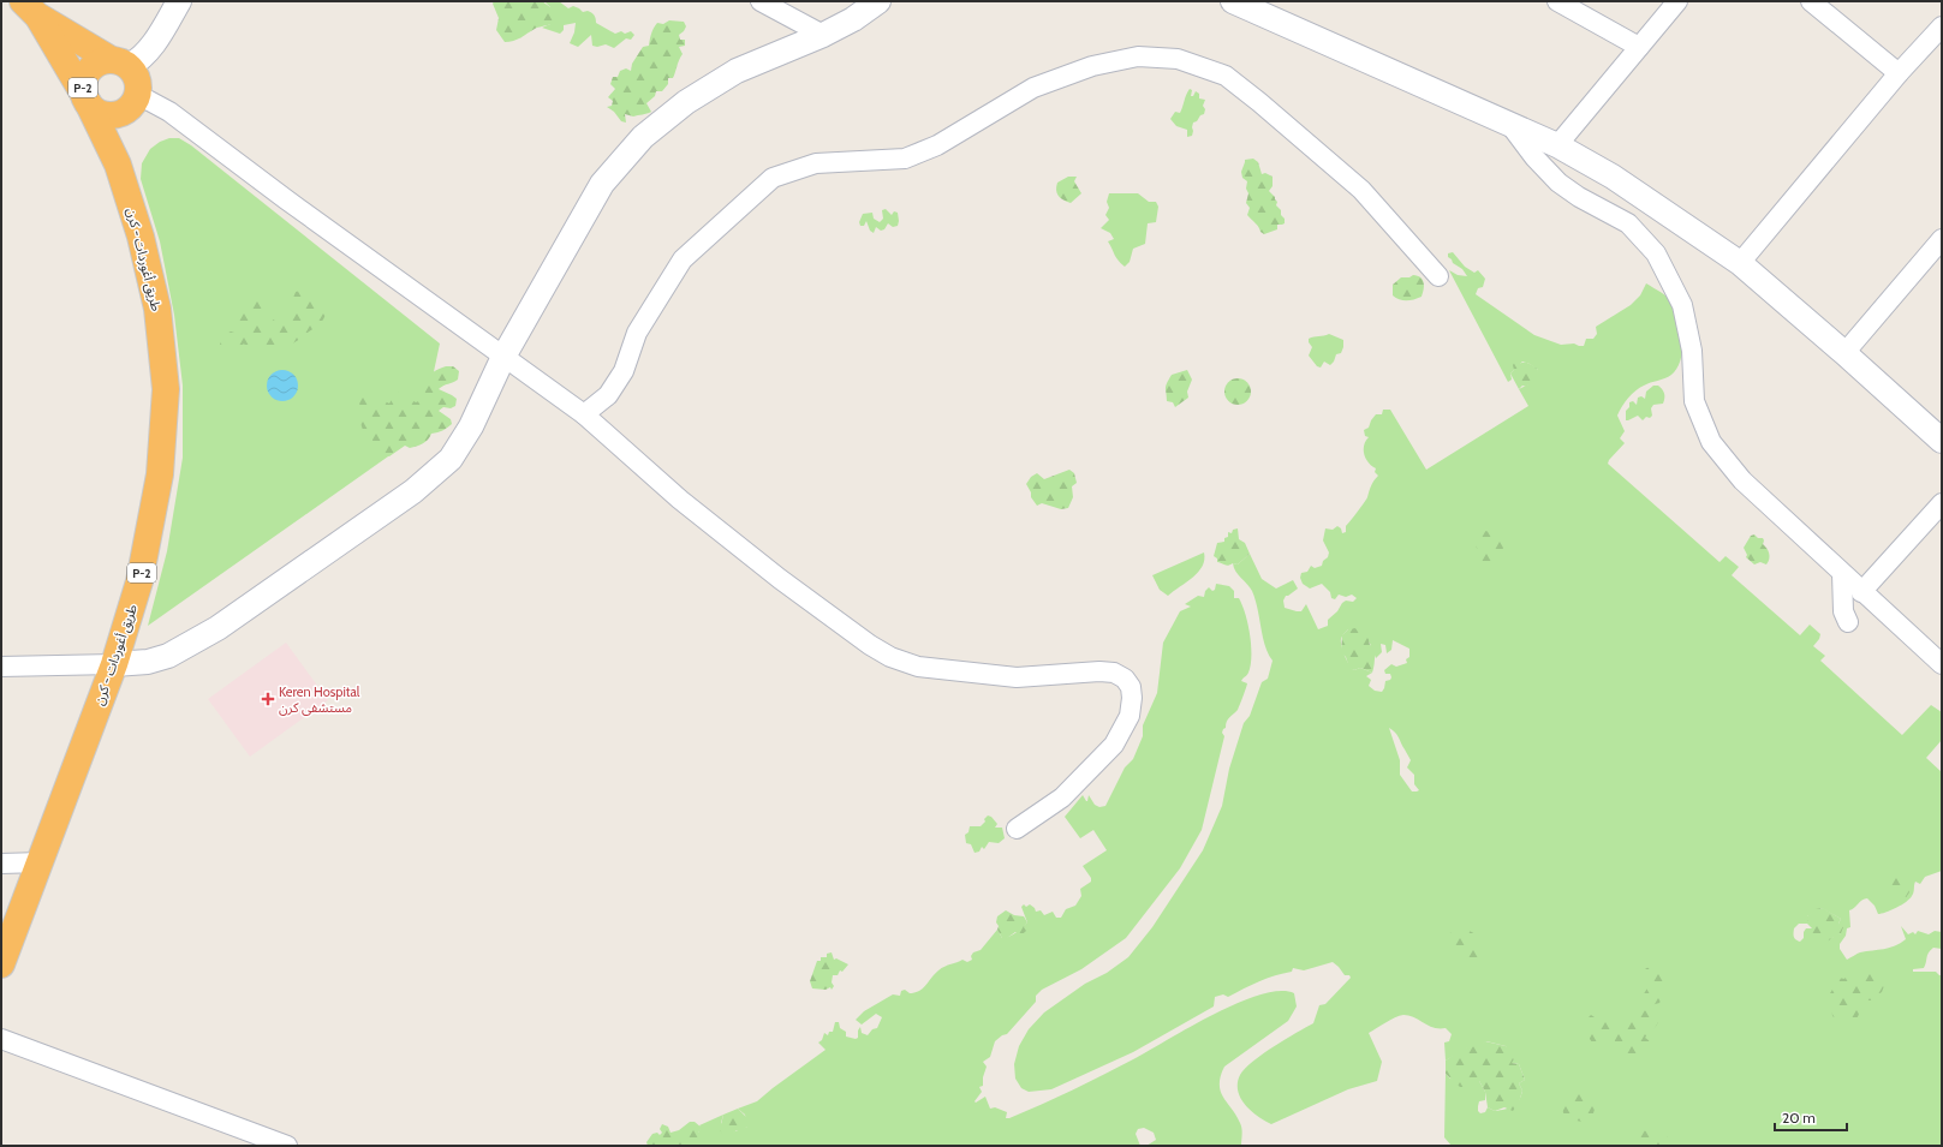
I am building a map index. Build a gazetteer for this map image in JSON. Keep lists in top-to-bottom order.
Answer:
{
  "streets": {
    "highway": ["P-2", "طريق أغوردات - كرن"]
  },
  "crossings": [
    ["P-2", "طريق أغوردات - كرن"]
  ],
  "places": {
    "health": ["Keren Hospital مستشفى كرن"]
  },
  "scale_bar": "20 m"
}
